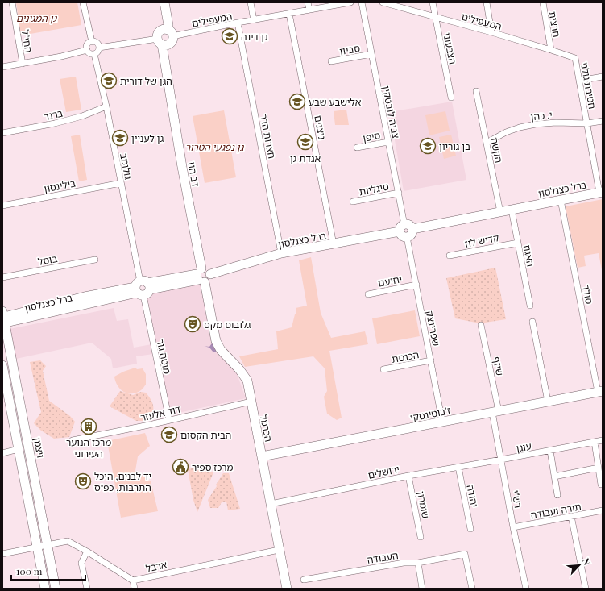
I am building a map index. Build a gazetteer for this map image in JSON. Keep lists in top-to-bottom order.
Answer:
{
  "streets": {
    "street": [
      "המעפילים",
      "חרצית",
      "החי\"ל",
      "הצבעוני",
      "סביון",
      "חטיבת גולני",
      "צביה לובטקין",
      "ברנר",
      "י. כהן",
      "ניצנים",
      "חצרות הדר",
      "סיפן",
      "הקשת",
      "גולומב",
      "דב הוז",
      "בילינסון",
      "סיגליות",
      "ברל כצנלסון",
      "קדיש לוז",
      "האגוז",
      "בוסל",
      "יחיעם",
      "סולד",
      "שפרינצק",
      "מוטה גור",
      "הכנסת",
      "שיזף",
      "דוד אלעזר",
      "ז'בוטינסקי",
      "הכרמל",
      "עוגן",
      "ויצמן",
      "ירושלים",
      "יהודה",
      "רש\"י",
      "שומרון",
      "תורה ועבודה",
      "העבודה",
      "ארבל"
    ]
  },
  "crossings": [
    ["המעפילים", "חרצית"],
    ["המעפילים", "הצבעוני"],
    ["המעפילים", "חטיבת גולני"],
    ["המעפילים", "ניצנים"],
    ["המעפילים", "חצרות הדר"],
    ["המעפילים", "דב הוז"],
    ["סביון", "צביה לובטקין"],
    ["חטיבת גולני", "י. כהן"],
    ["חטיבת גולני", "ברל כצנלסון"],
    ["צביה לובטקין", "סיפן"],
    ["צביה לובטקין", "סיגליות"],
    ["צביה לובטקין", "ברל כצנלסון"],
    ["ברנר", "גולומב"],
    ["י. כהן", "הקשת"],
    ["ניצנים", "ברל כצנלסון"],
    ["חצרות הדר", "ברל כצנלסון"],
    ["הקשת", "ברל כצנלסון"],
    ["גולומב", "בילינסון"],
    ["גולומב", "ברל כצנלסון"],
    ["גולומב", "מוטה גור"],
    ["דב הוז", "ברל כצנלסון"],
    ["דב הוז", "הכרמל"],
    ["ברל כצנלסון", "האגוז"],
    ["ברל כצנלסון", "סולד"],
    ["ברל כצנלסון", "מוטה גור"],
    ["ברל כצנלסון", "הכרמל"],
    ["ברל כצנלסון", "ויצמן"],
    ["קדיש לוז", "האגוז"],
    ["יחיעם", "שפרינצק"],
    ["סולד", "ז'בוטינסקי"],
    ["שפרינצק", "הכנסת"],
    ["שפרינצק", "ז'בוטינסקי"],
    ["מוטה גור", "דוד אלעזר"],
    ["שיזף", "ז'בוטינסקי"],
    ["שיזף", "רש\"י"],
    ["דוד אלעזר", "הכרמל"],
    ["ז'בוטינסקי", "הכרמל"],
    ["ז'בוטינסקי", "רש\"י"],
    ["הכרמל", "ירושלים"],
    ["הכרמל", "ארבל"],
    ["עוגן", "ירושלים"],
    ["עוגן", "רש\"י"],
    ["ירושלים", "יהודה"],
    ["ירושלים", "רש\"י"],
    ["ירושלים", "שומרון"],
    ["רש\"י", "תורה ועבודה"]
  ],
  "parks": ["גן המגינים", "גן נפגעי הטרור"],
  "places": {
    "school or university": [
      "גן דינה",
      "הגן של דורית",
      "אלישבע שבע",
      "גן לעניין",
      "אגדת גן",
      "בן גוריון",
      "הבית הקסום"
    ],
    "theatre": ["גלובוס מקס", "יד לבנים, היכל התרבות, כפ\"ס"],
    "building": ["מרכז הנוער העירוני"],
    "public building": ["מרכז ספיר"]
  },
  "scale_bar": "100 m",
  "north": "top right"
}
